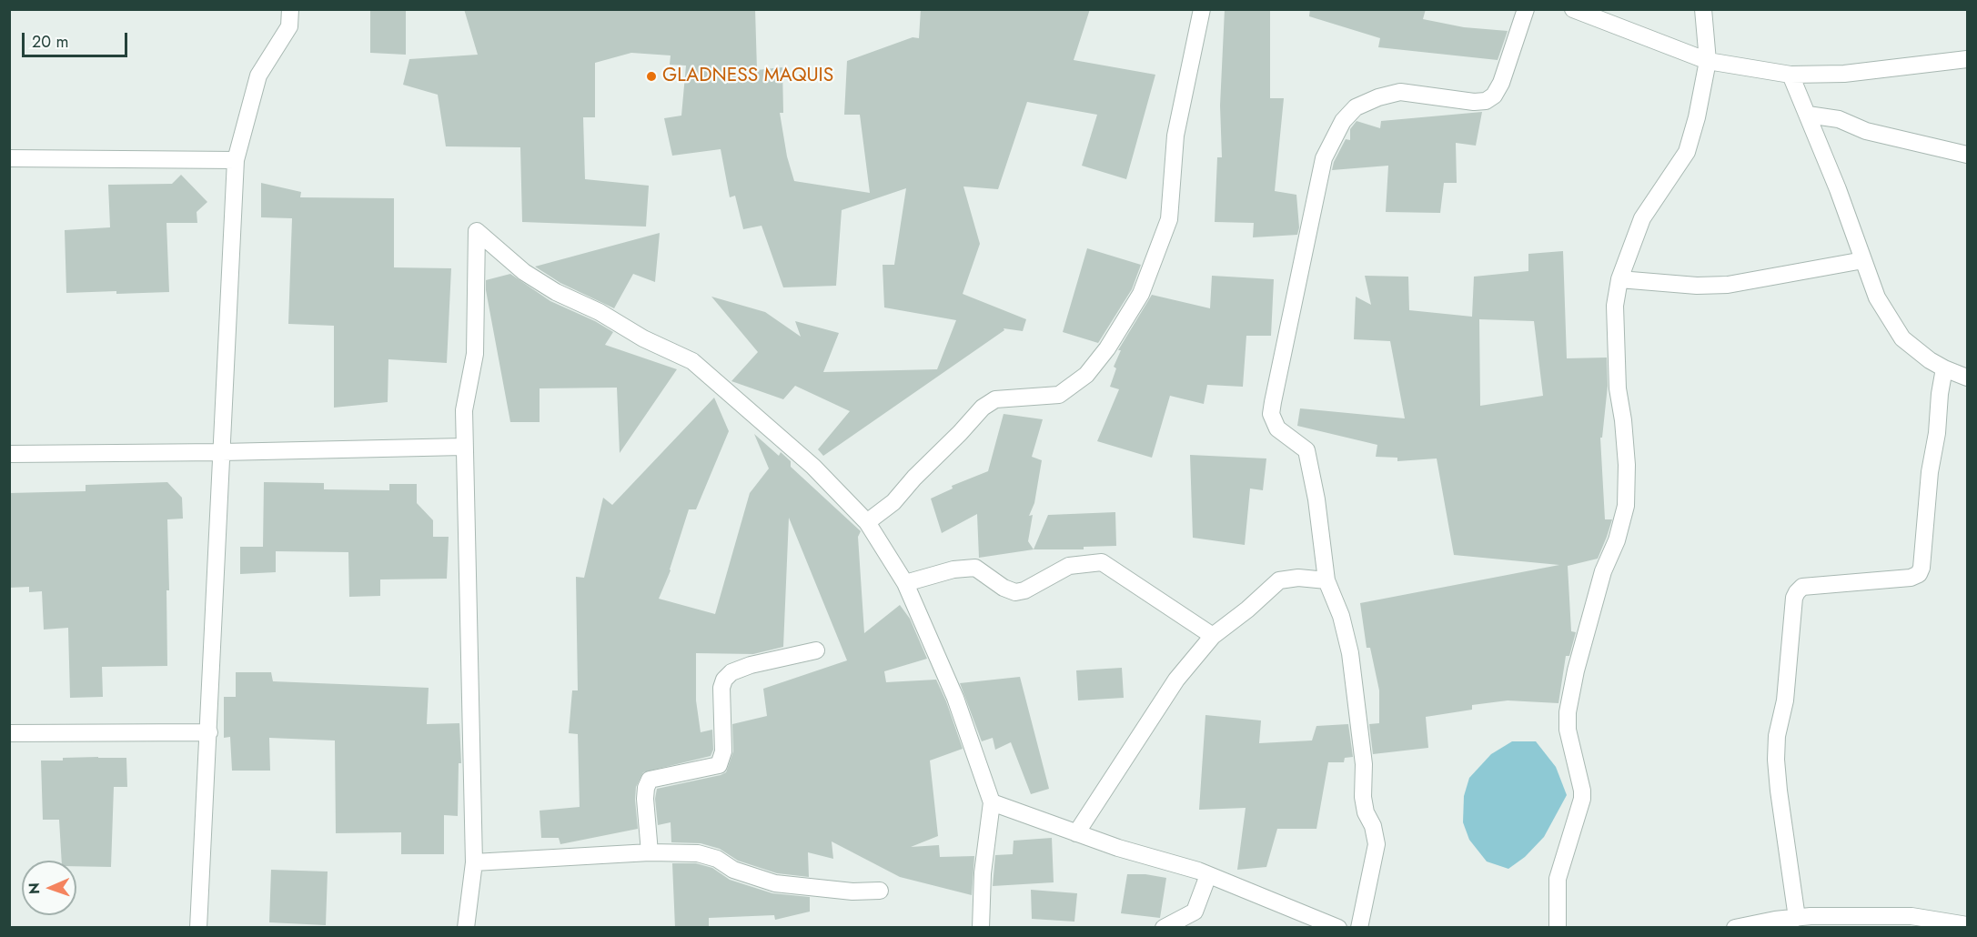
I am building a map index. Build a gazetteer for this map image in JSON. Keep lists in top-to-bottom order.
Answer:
{
  "places": ["GLADNESS MAQUIS"],
  "scale_bar": "20 m",
  "north": "left"
}
